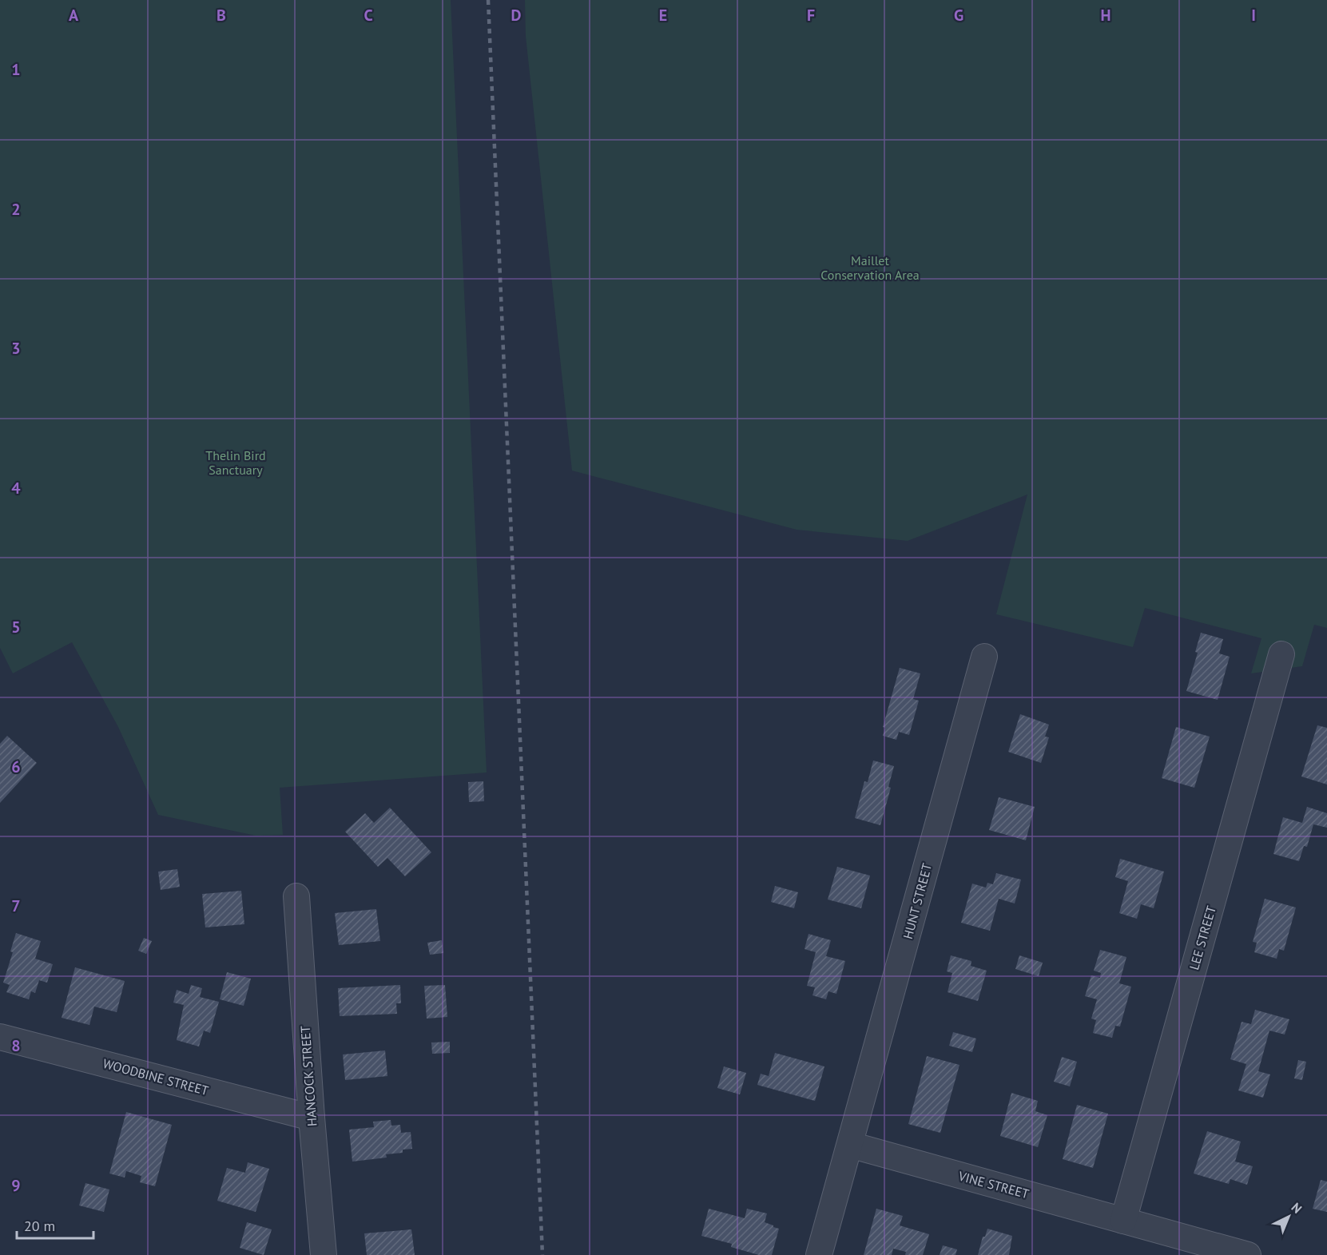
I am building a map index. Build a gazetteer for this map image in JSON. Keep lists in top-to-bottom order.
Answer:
{
  "streets": {
    "street": [
      "HUNT STREET",
      "LEE STREET",
      "HANCOCK STREET",
      "WOODBINE STREET",
      "VINE STREET"
    ]
  },
  "crossings": [
    ["HUNT STREET", "VINE STREET"],
    ["LEE STREET", "VINE STREET"],
    ["HANCOCK STREET", "WOODBINE STREET"]
  ],
  "parks": ["Maillet Conservation Area", "Thelin Bird Sanctuary"],
  "scale_bar": "20 m",
  "north": "top right",
  "grid": {
    "columns": [
      "A",
      "B",
      "C",
      "D",
      "E",
      "F",
      "G",
      "H",
      "I"
    ],
    "rows": [
      "1",
      "2",
      "3",
      "4",
      "5",
      "6",
      "7",
      "8",
      "9"
    ]
  }
}
